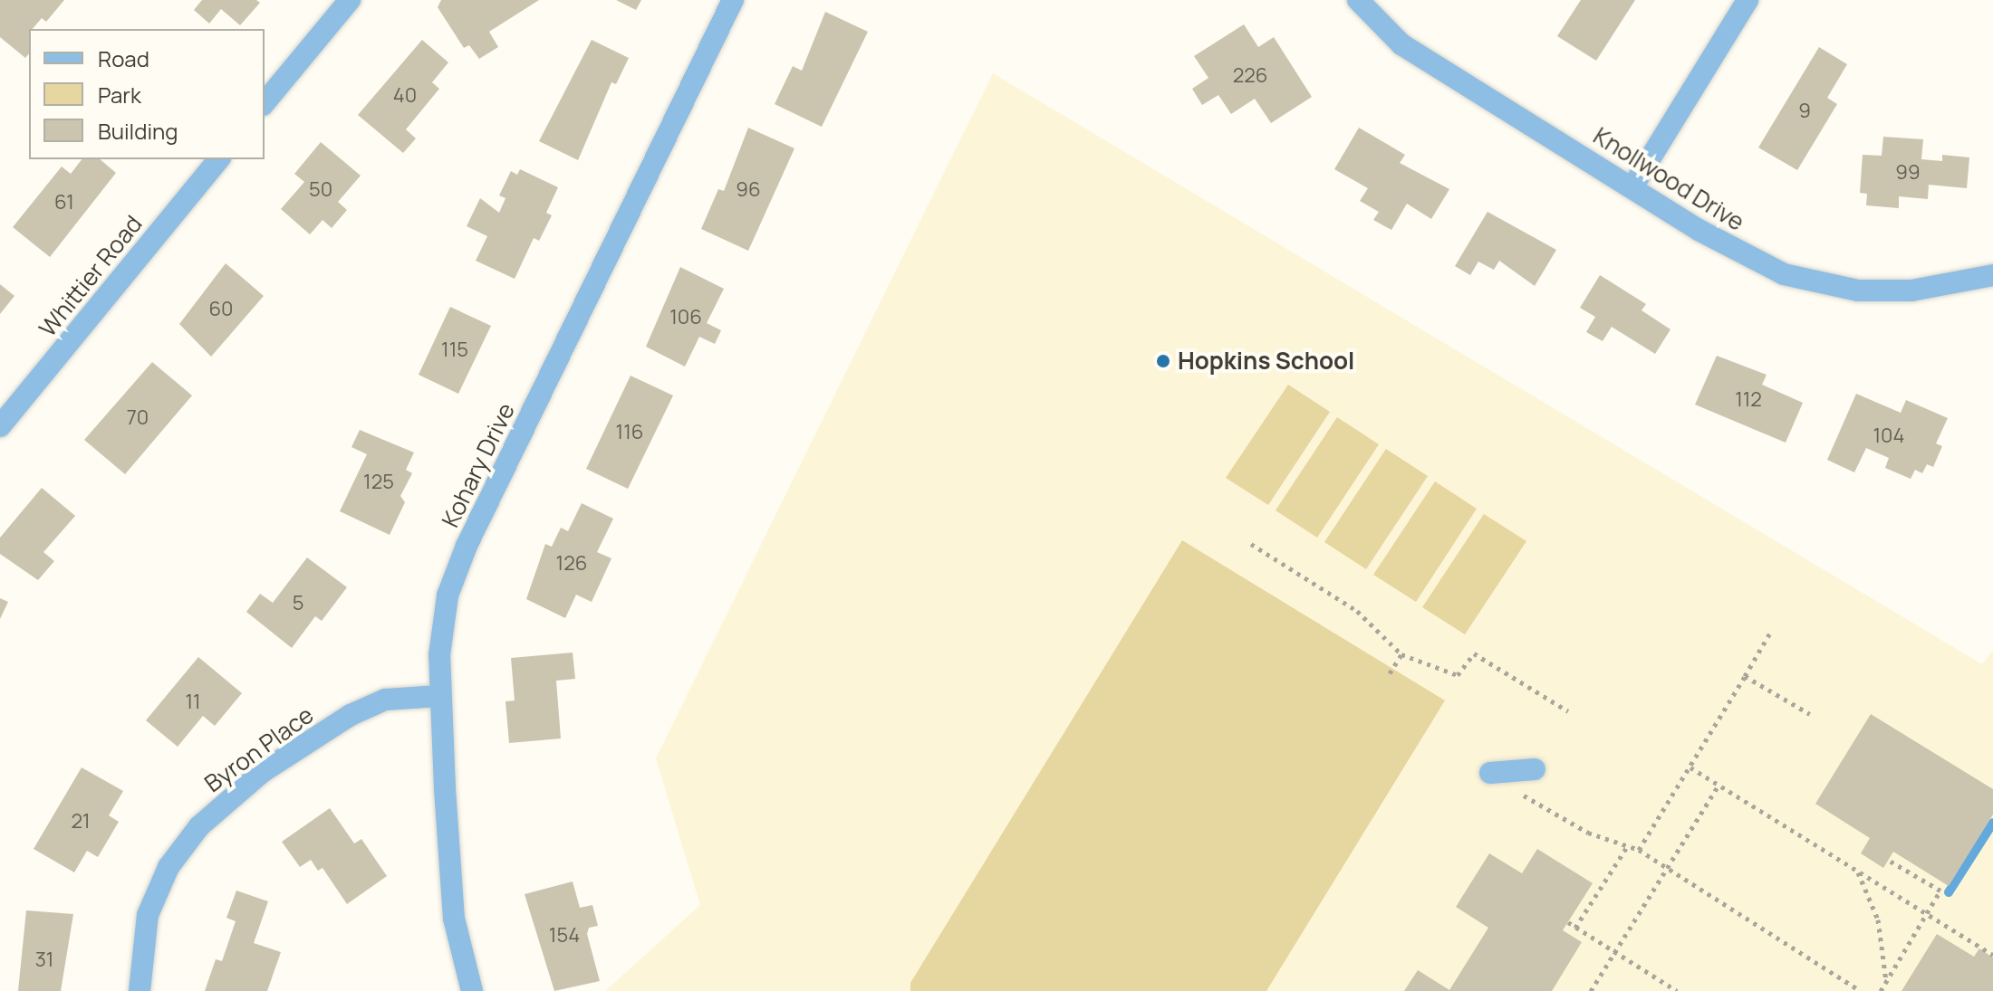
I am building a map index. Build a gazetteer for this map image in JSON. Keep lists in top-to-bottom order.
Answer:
{
  "streets": {
    "street": [
      "Knollwood Drive",
      "Whittier Road",
      "Kohary Drive",
      "Byron Place"
    ]
  },
  "crossings": [
    ["Kohary Drive", "Byron Place"]
  ],
  "places": ["Hopkins School"],
  "house_numbers": [
    "226",
    "40",
    "9",
    "99",
    "50",
    "96",
    "61",
    "60",
    "106",
    "115",
    "112",
    "70",
    "116",
    "104",
    "125",
    "126",
    "5",
    "11",
    "21",
    "154",
    "31"
  ],
  "legend": ["Road", "Park", "Building"]
}
